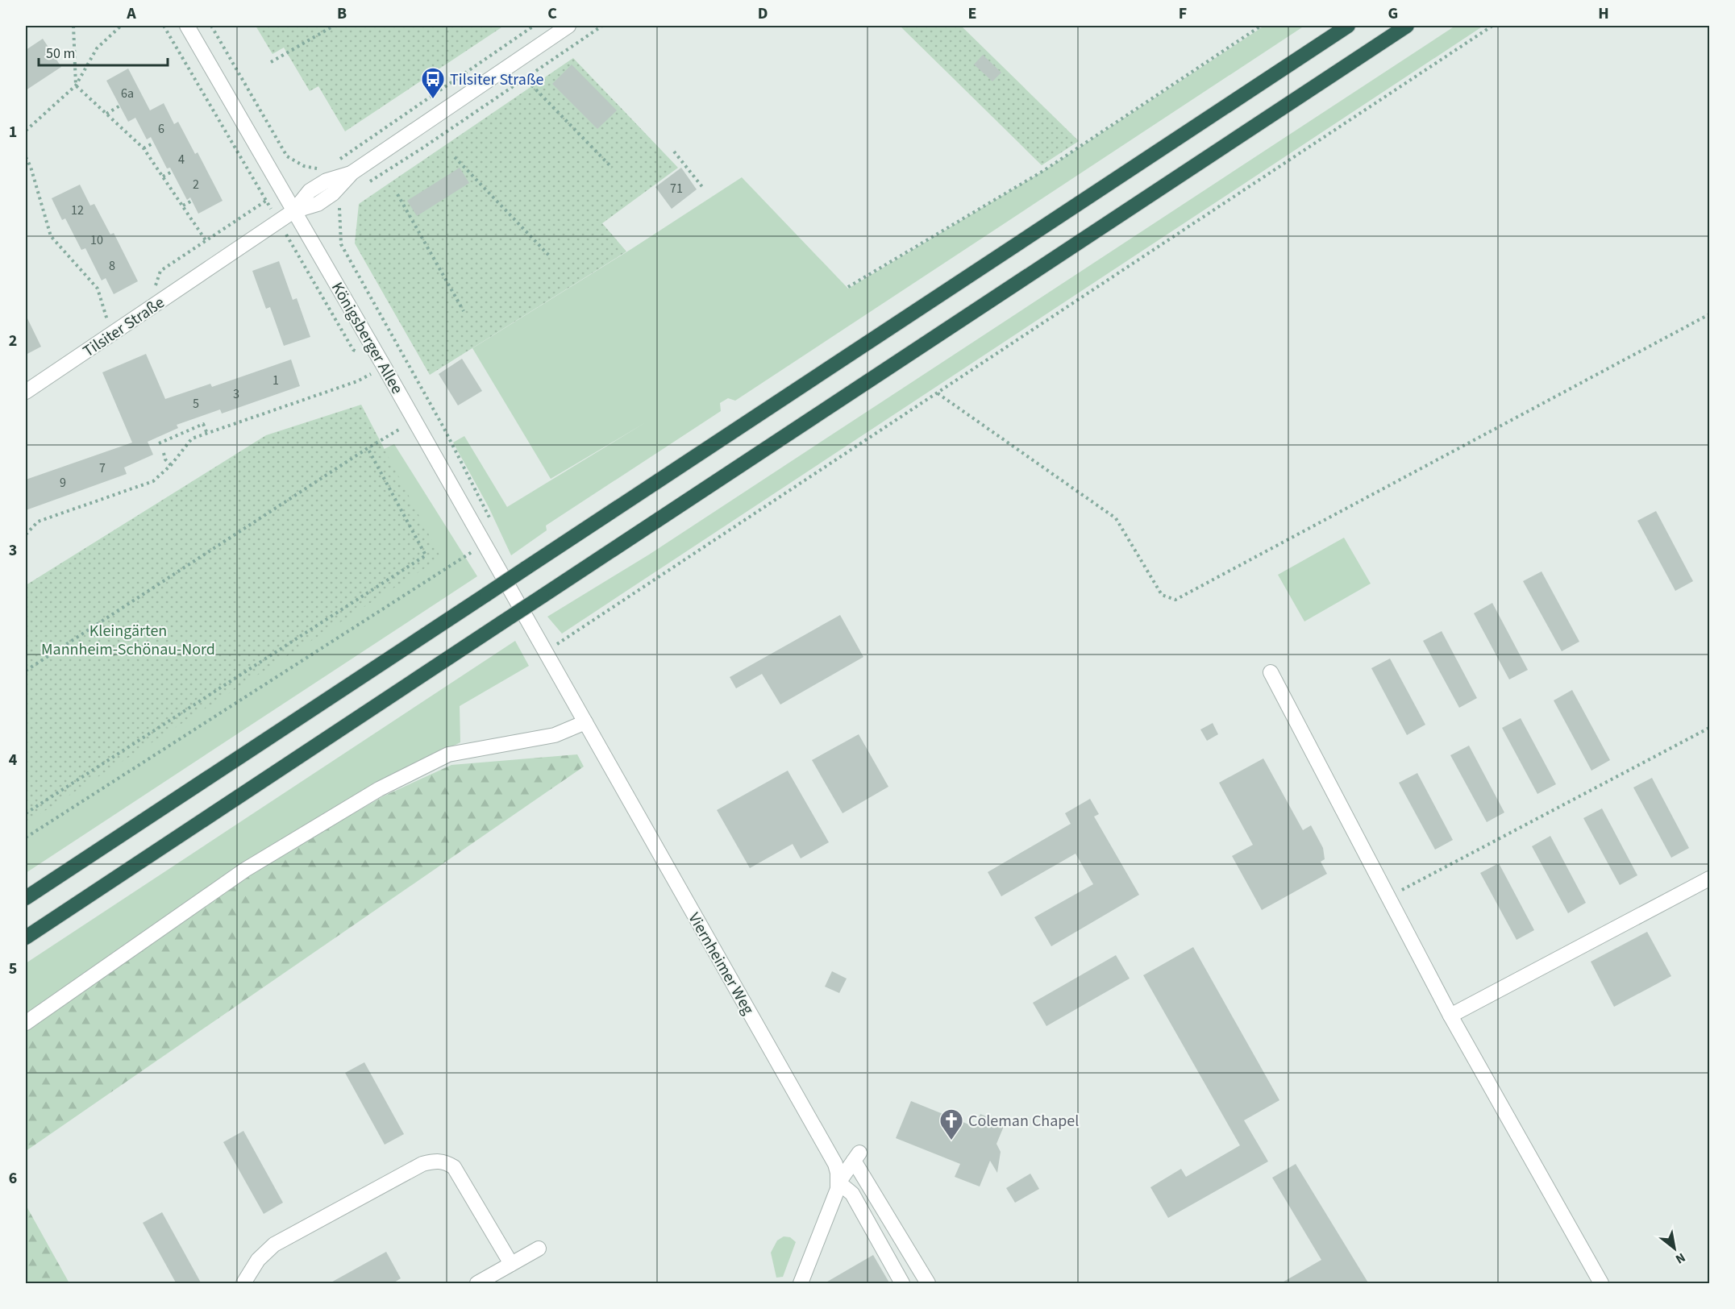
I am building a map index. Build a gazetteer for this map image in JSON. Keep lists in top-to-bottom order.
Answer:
{
  "streets": {
    "street": ["Tilsiter Straße", "Königsberger Allee", "Viernheimer Weg"]
  },
  "crossings": [
    ["Tilsiter Straße", "Königsberger Allee"],
    ["Königsberger Allee", "Viernheimer Weg"]
  ],
  "parks": ["Kleingärten Mannheim-Schönau-Nord"],
  "places": {
    "bus stop": ["Tilsiter Straße"],
    "church": ["Coleman Chapel"]
  },
  "house_numbers": [
    "6a",
    "6",
    "4",
    "2",
    "71",
    "12",
    "10",
    "8",
    "1",
    "3",
    "5",
    "7",
    "9"
  ],
  "scale_bar": "50 m",
  "north": "bottom right",
  "grid": {
    "columns": [
      "A",
      "B",
      "C",
      "D",
      "E",
      "F",
      "G",
      "H"
    ],
    "rows": [
      "1",
      "2",
      "3",
      "4",
      "5",
      "6"
    ]
  }
}
